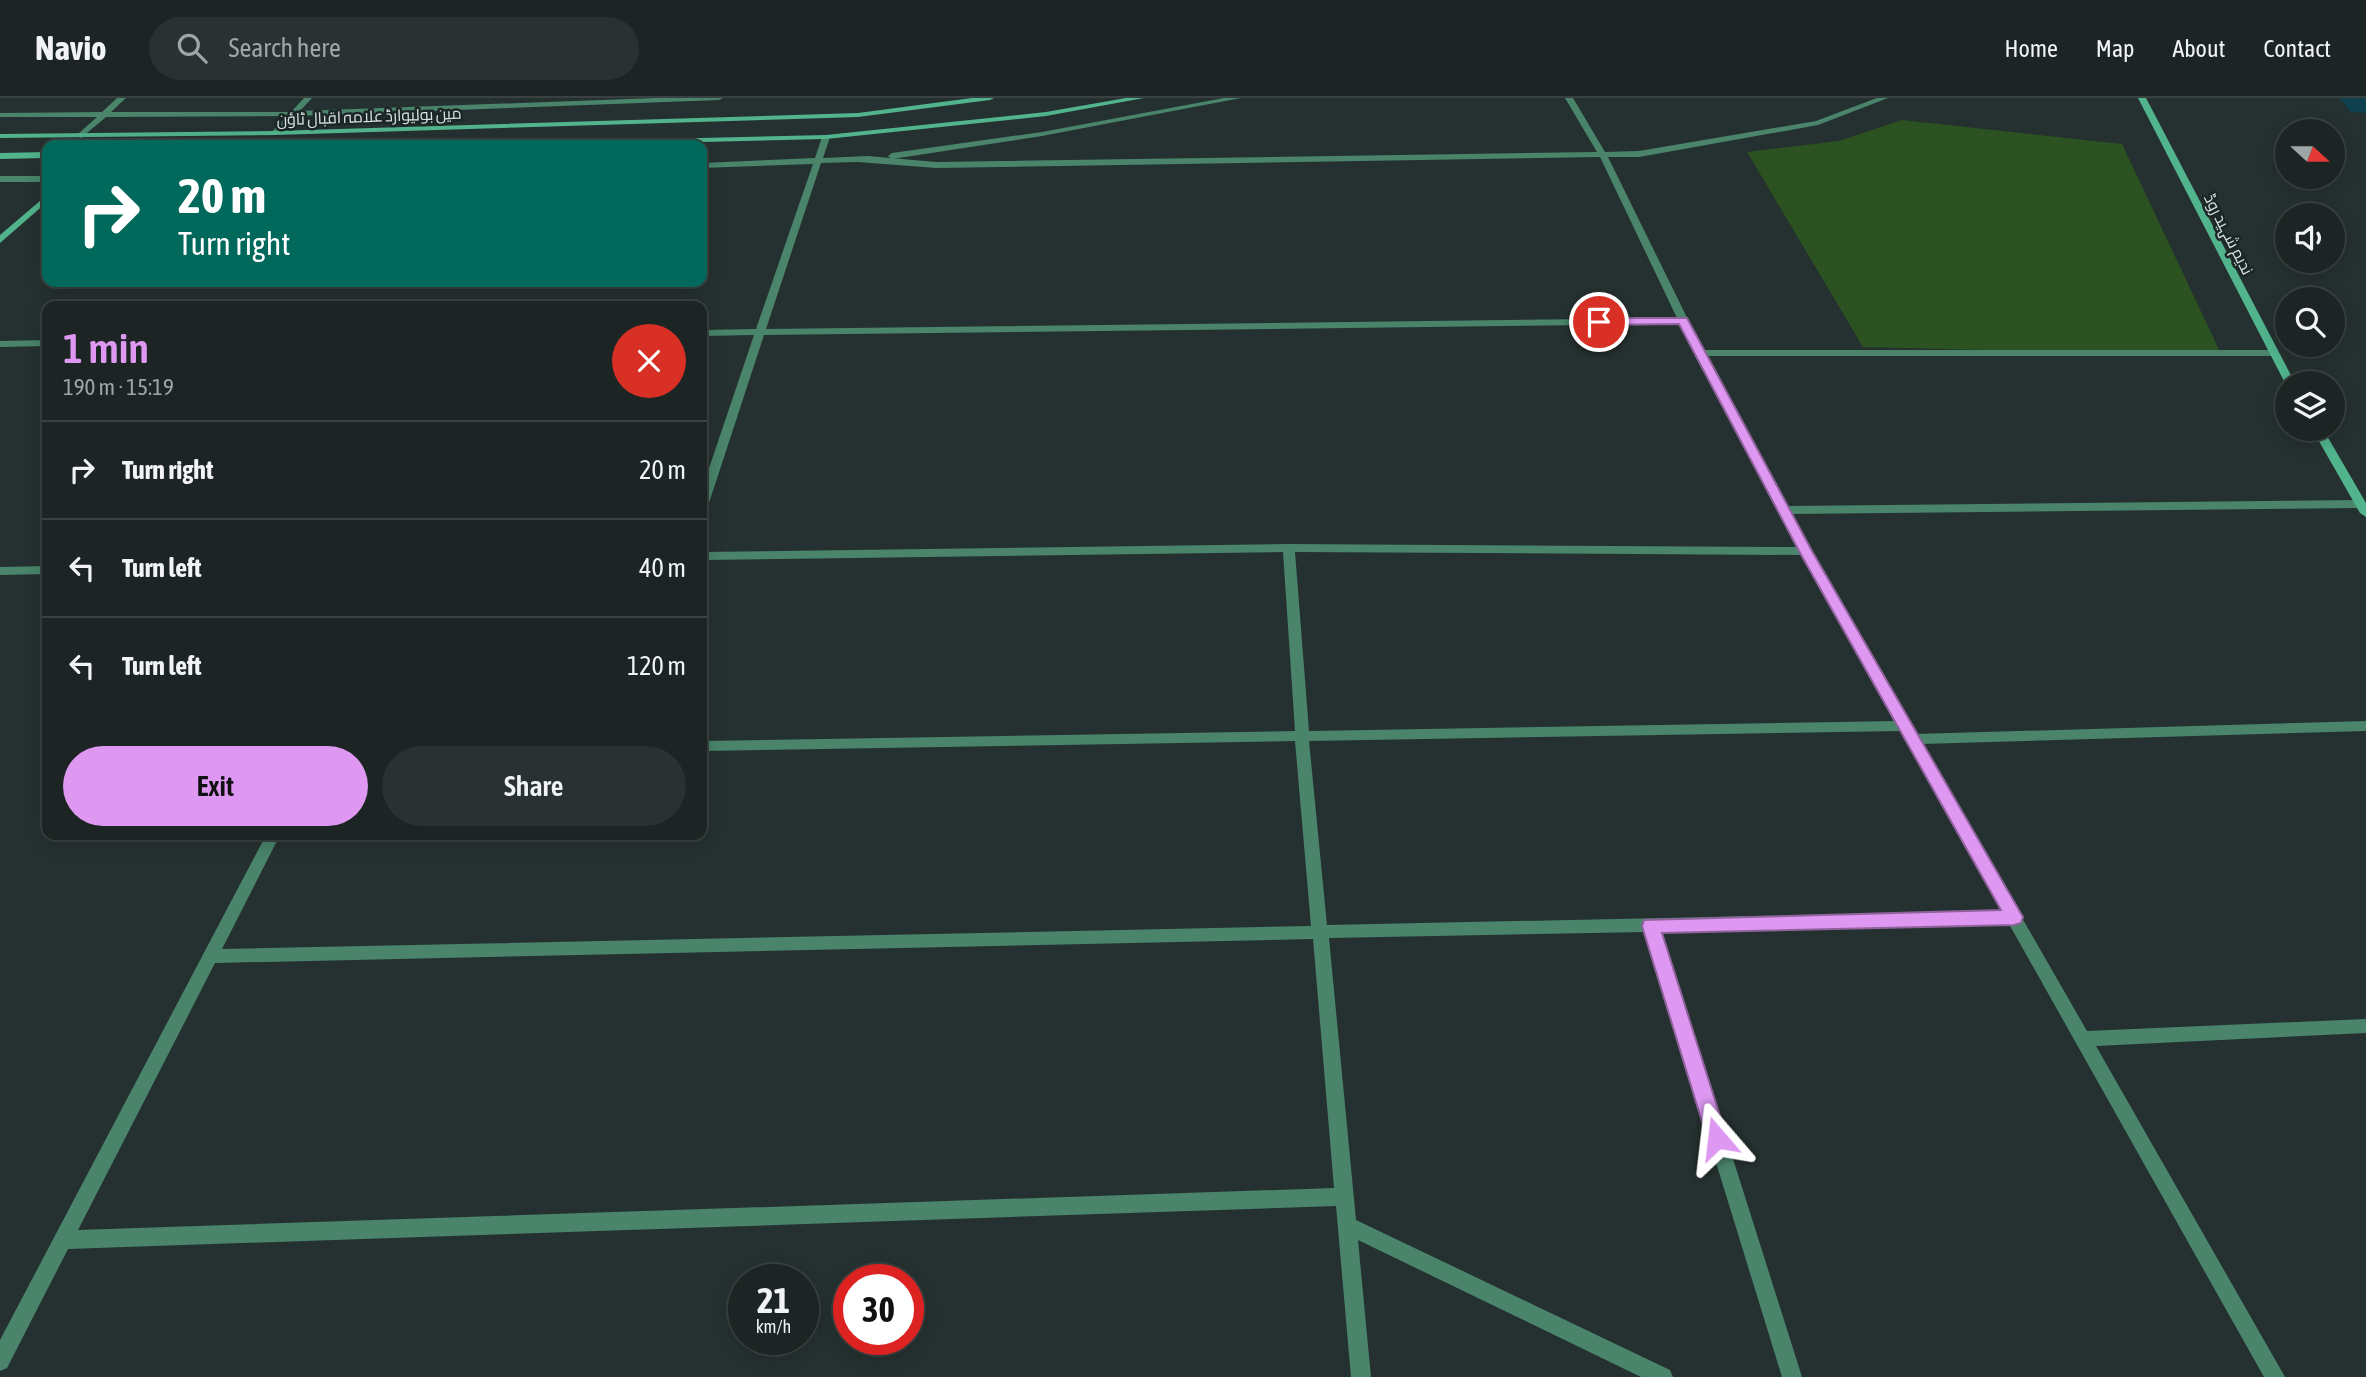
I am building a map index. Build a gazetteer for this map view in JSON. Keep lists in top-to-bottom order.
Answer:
{
  "streets": {
    "main road": ["مین بولیوارڈ علامہ اقبال ٹاؤن", "ندیم شہید روڈ"]
  },
  "north": "right",
  "page": {
    "header": "Navio",
    "search": "Search here",
    "nav": [
      "Home",
      "Map",
      "About",
      "Contact"
    ],
    "turn": ["20 m", "Turn right"],
    "heading": ["1 min", "190 m · 15:19"],
    "list": [
      {
        "name": "Turn right",
        "value": "20 m"
      },
      {
        "name": "Turn left",
        "value": "40 m"
      },
      {
        "name": "Turn left",
        "value": "120 m"
      }
    ],
    "buttons": ["Exit", "Share"],
    "speed": "21 km/h",
    "limit": "30"
  }
}
